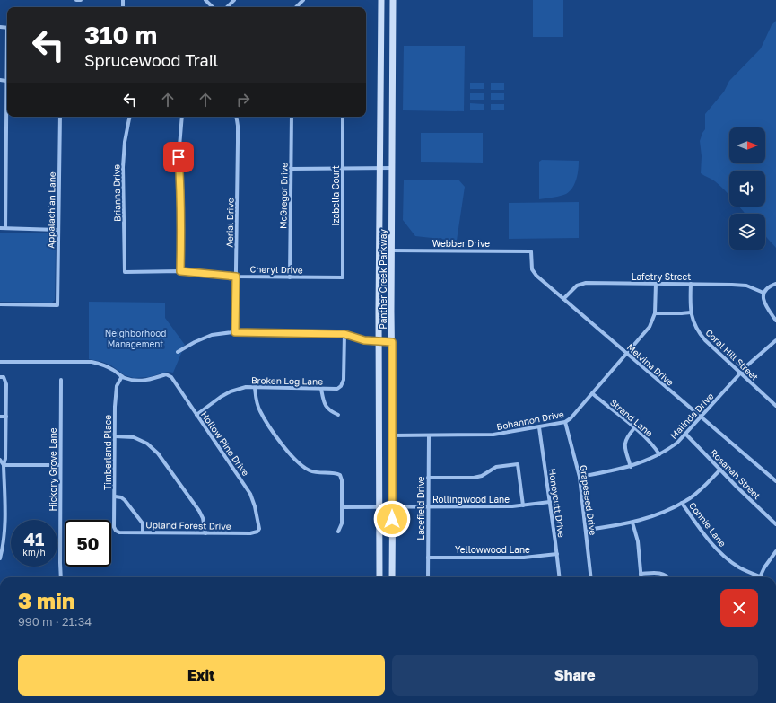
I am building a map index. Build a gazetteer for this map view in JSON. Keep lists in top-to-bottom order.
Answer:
{
  "streets": {
    "main road": ["Panther Creek Parkway"],
    "street": [
      "Brianna Drive",
      "McGregor Drive",
      "Izabella Court",
      "Appalachian Lane",
      "Aerial Drive",
      "Webber Drive",
      "Cheryl Drive",
      "Lafetry Street",
      "Coral Hill Street",
      "Melvina Drive",
      "Broken Log Lane",
      "Malinda Drive",
      "Strand Lane",
      "Bohannon Drive",
      "Hollow Pine Drive",
      "Timberland Place",
      "Hickory Grove Lane",
      "Rosanah Street",
      "Rollingwood Lane",
      "Grapeseed Drive",
      "Honeycutt Drive",
      "Lacefield Drive",
      "Connie Lane",
      "Upland Forest Drive",
      "Yellowwood Lane"
    ]
  },
  "crossings": [
    ["Brianna Drive", "Cheryl Drive"],
    ["McGregor Drive", "Cheryl Drive"],
    ["Izabella Court", "Cheryl Drive"],
    ["Aerial Drive", "Cheryl Drive"],
    ["Webber Drive", "Panther Creek Parkway"],
    ["Webber Drive", "Melvina Drive"],
    ["Lafetry Street", "Coral Hill Street"],
    ["Lafetry Street", "Melvina Drive"],
    ["Lafetry Street", "Bohannon Drive"],
    ["Panther Creek Parkway", "Bohannon Drive"],
    ["Panther Creek Parkway", "Rollingwood Lane"],
    ["Coral Hill Street", "Malinda Drive"],
    ["Melvina Drive", "Malinda Drive"],
    ["Melvina Drive", "Bohannon Drive"],
    ["Broken Log Lane", "Hollow Pine Drive"],
    ["Malinda Drive", "Strand Lane"],
    ["Malinda Drive", "Rosanah Street"],
    ["Malinda Drive", "Grapeseed Drive"],
    ["Strand Lane", "Bohannon Drive"],
    ["Bohannon Drive", "Grapeseed Drive"],
    ["Bohannon Drive", "Honeycutt Drive"],
    ["Bohannon Drive", "Lacefield Drive"],
    ["Hollow Pine Drive", "Timberland Place"],
    ["Hollow Pine Drive", "Upland Forest Drive"],
    ["Timberland Place", "Upland Forest Drive"],
    ["Rollingwood Lane", "Honeycutt Drive"],
    ["Rollingwood Lane", "Lacefield Drive"],
    ["Honeycutt Drive", "Yellowwood Lane"],
    ["Lacefield Drive", "Yellowwood Lane"]
  ],
  "parks": ["Neighborhood Management"],
  "north": "right",
  "page": {
    "turn": ["310 m", "Sprucewood Trail"],
    "speed": "41 km/h",
    "limit": "50",
    "heading": ["3 min", "990 m · 21:34"],
    "buttons": ["Exit", "Share"]
  }
}
